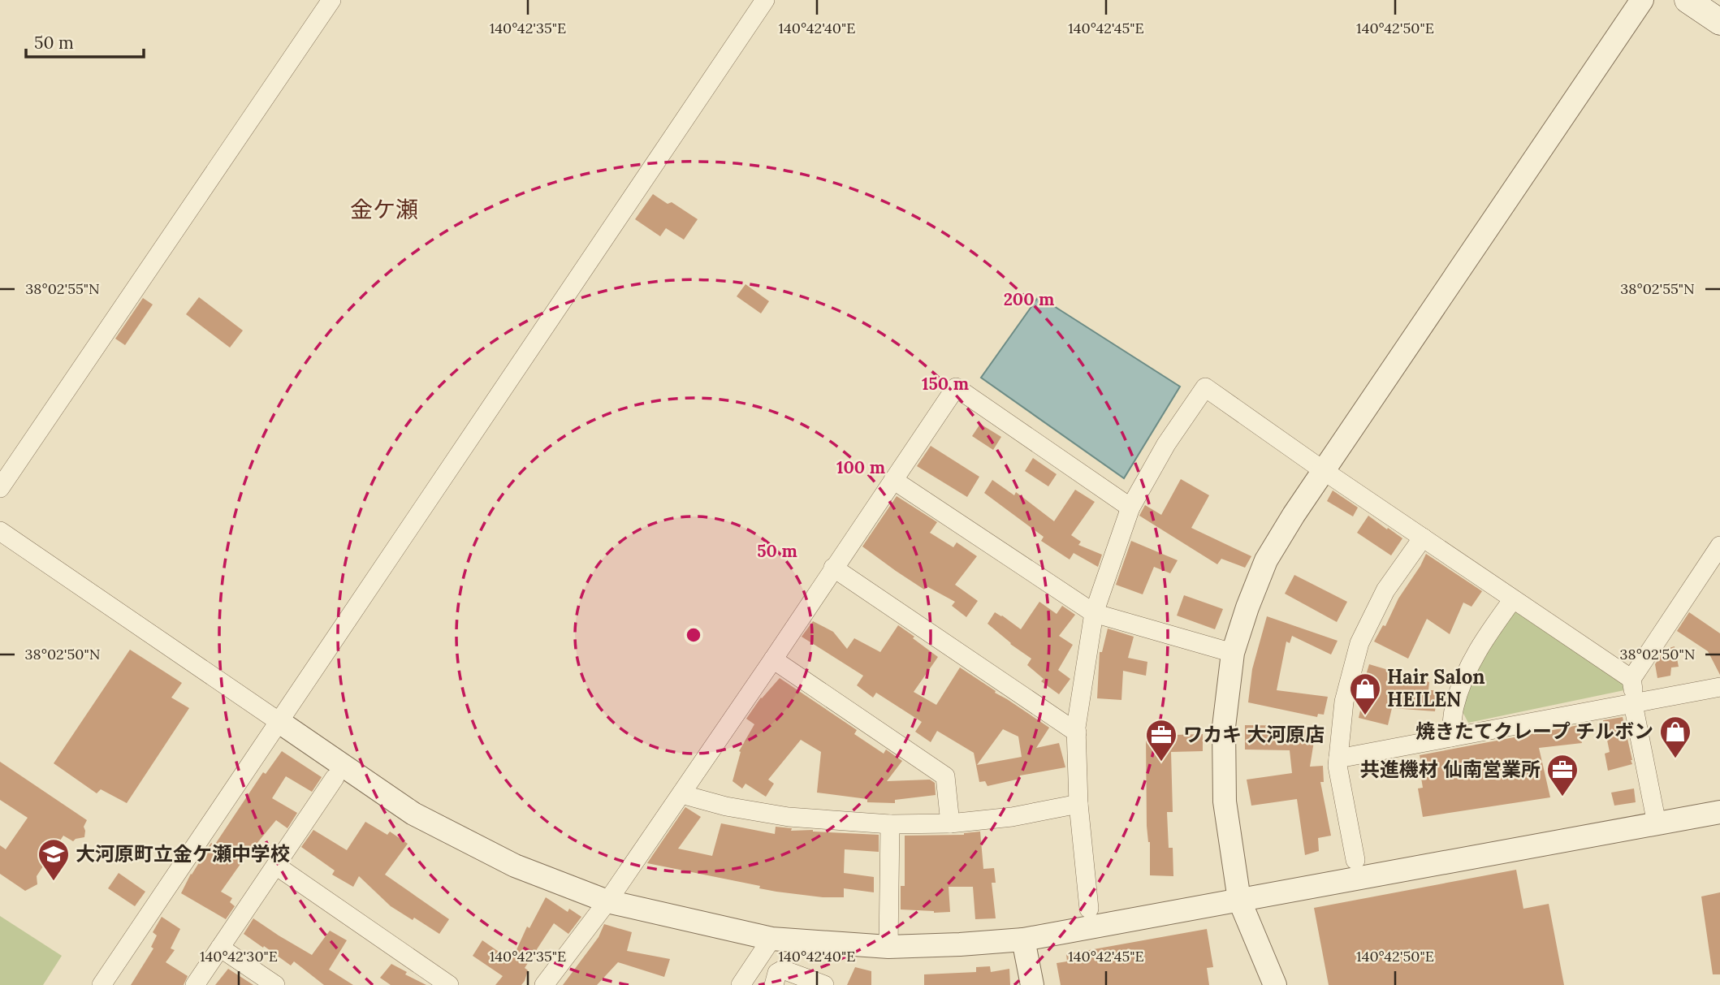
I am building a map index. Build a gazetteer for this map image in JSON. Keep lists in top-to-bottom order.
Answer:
{
  "districts": ["金ケ瀬"],
  "places": {
    "shop": ["Hair Salon HEILEN", "焼きたてクレープ チルボン"],
    "office": ["ワカキ 大河原店", "共進機材 仙南営業所"],
    "school or university": ["大河原町立金ケ瀬中学校"]
  },
  "scale_bar": "50 m",
  "coordinates": [
    "140°42'35\"E",
    "140°42'40\"E",
    "140°42'45\"E",
    "140°42'50\"E",
    "38°02'55\"N",
    "38°02'50\"N",
    "140°42'30\"E"
  ],
  "rings": [
    "200 m",
    "150 m",
    "100 m",
    "50 m"
  ]
}
